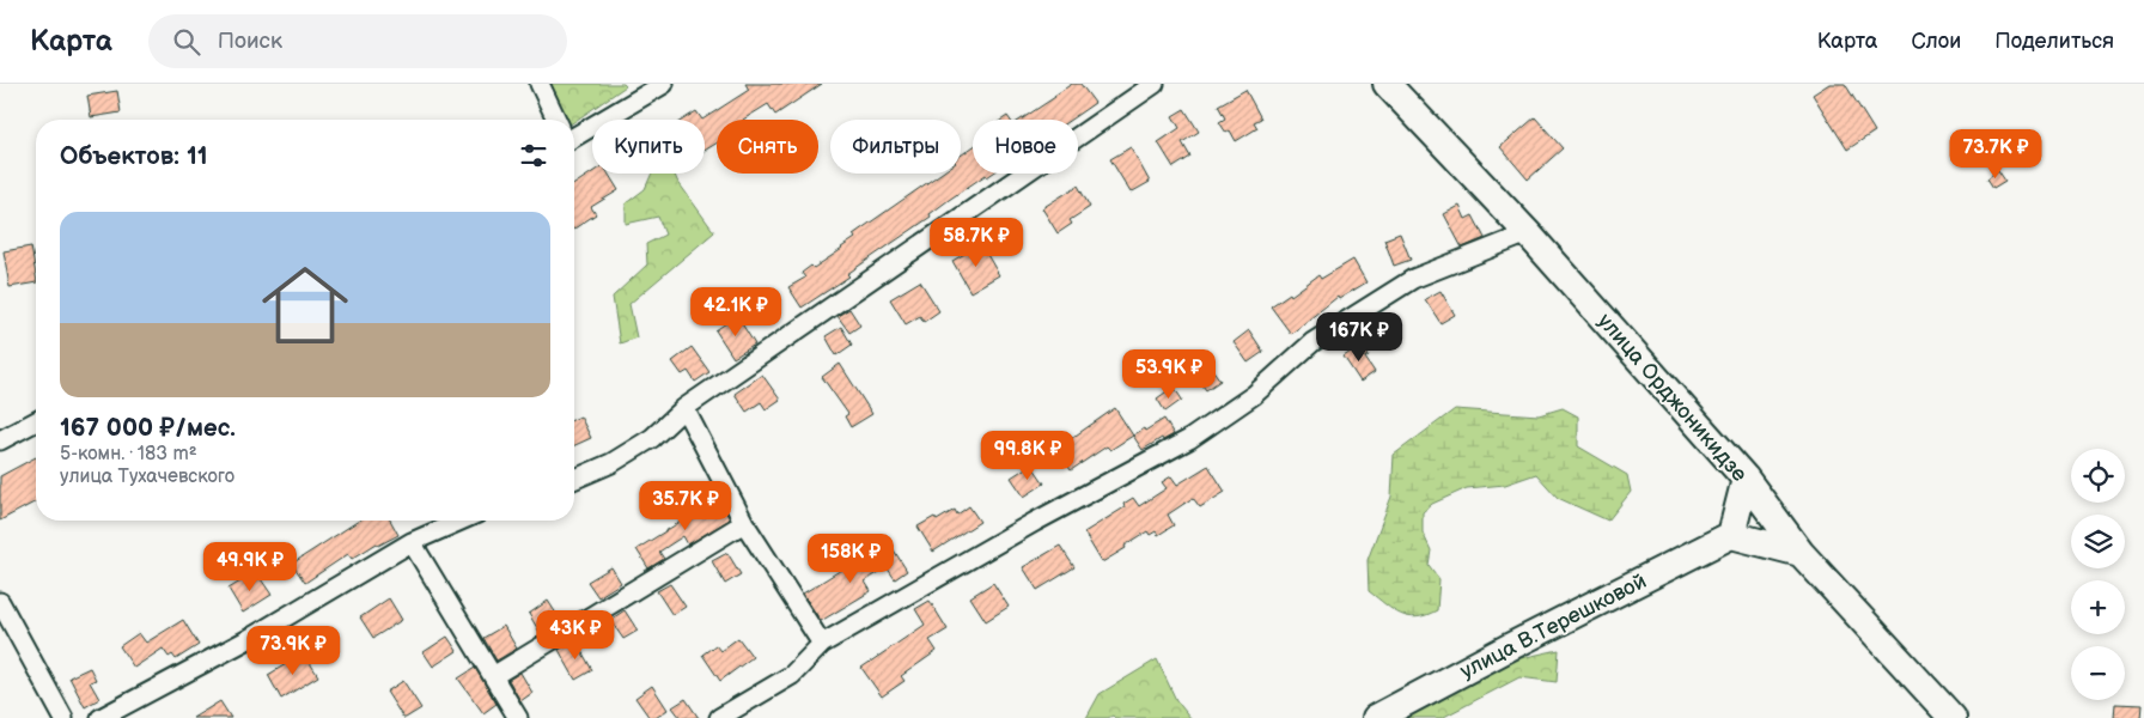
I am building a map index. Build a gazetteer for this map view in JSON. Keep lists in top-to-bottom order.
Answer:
{
  "streets": {
    "main road": ["улица Орджоникидзе", "улица В.Терешковой"]
  },
  "page": {
    "header": "Карта",
    "search": "Поиск",
    "nav": ["Карта", "Слои", "Поделиться"],
    "chip": [
      "Купить",
      "Снять",
      "Фильтры",
      "Новое"
    ],
    "heading": "Объектов: 11",
    "price": [
      "73.7K ₽",
      "58.7K ₽",
      "42.1K ₽",
      "167K ₽",
      "53.9K ₽",
      "99.8K ₽",
      "35.7K ₽",
      "158K ₽",
      "49.9K ₽",
      "43K ₽",
      "73.9K ₽"
    ],
    "list": [
      {
        "name": "167 000 ₽/мес.",
        "note": "5-комн. · 183 m² · улица Тухачевского"
      }
    ],
    "map_buttons": ["+", "−"]
  }
}
